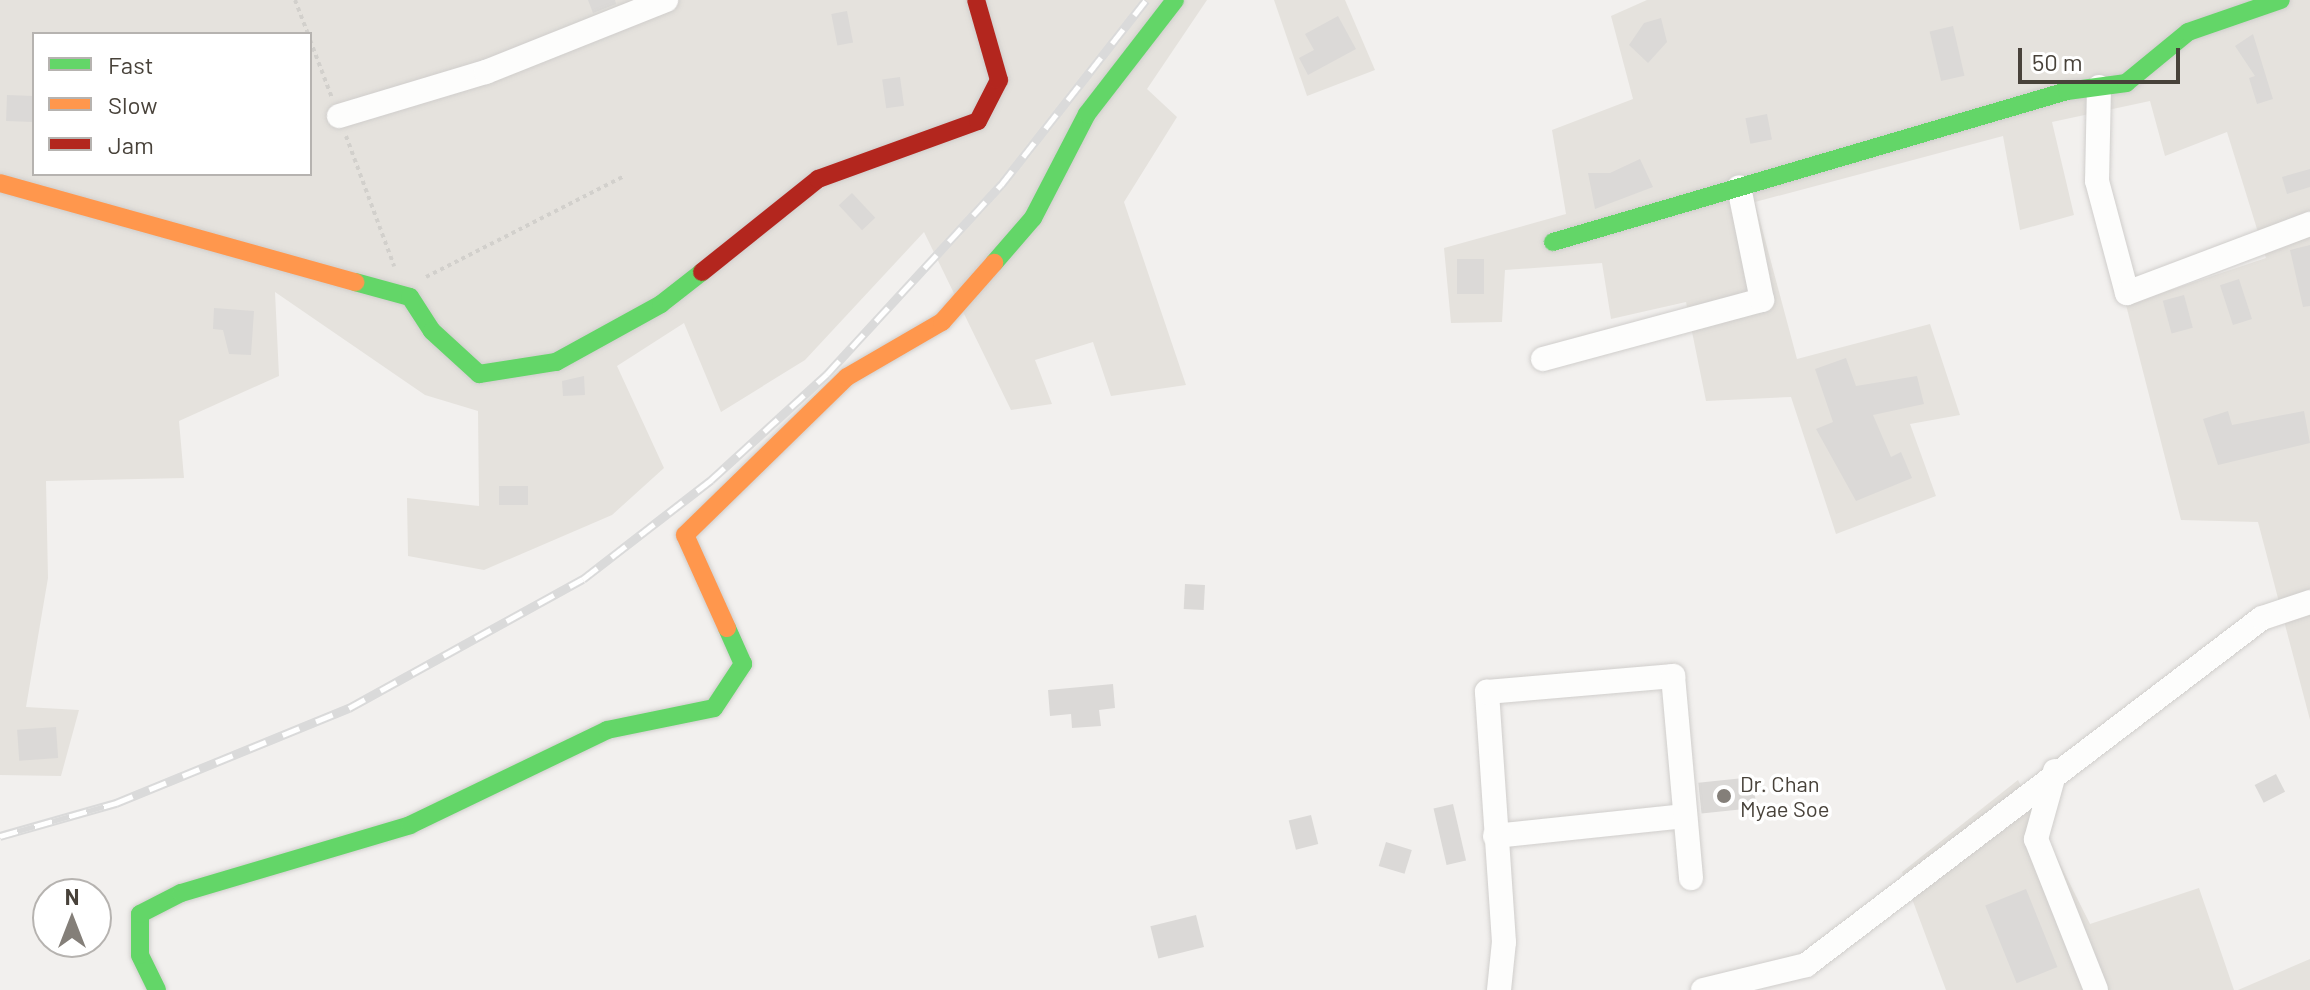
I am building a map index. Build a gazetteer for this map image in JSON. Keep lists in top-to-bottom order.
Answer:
{
  "places": ["Dr. Chan Myae Soe"],
  "legend": ["Fast", "Slow", "Jam"],
  "scale_bar": "50 m",
  "north": "top"
}
